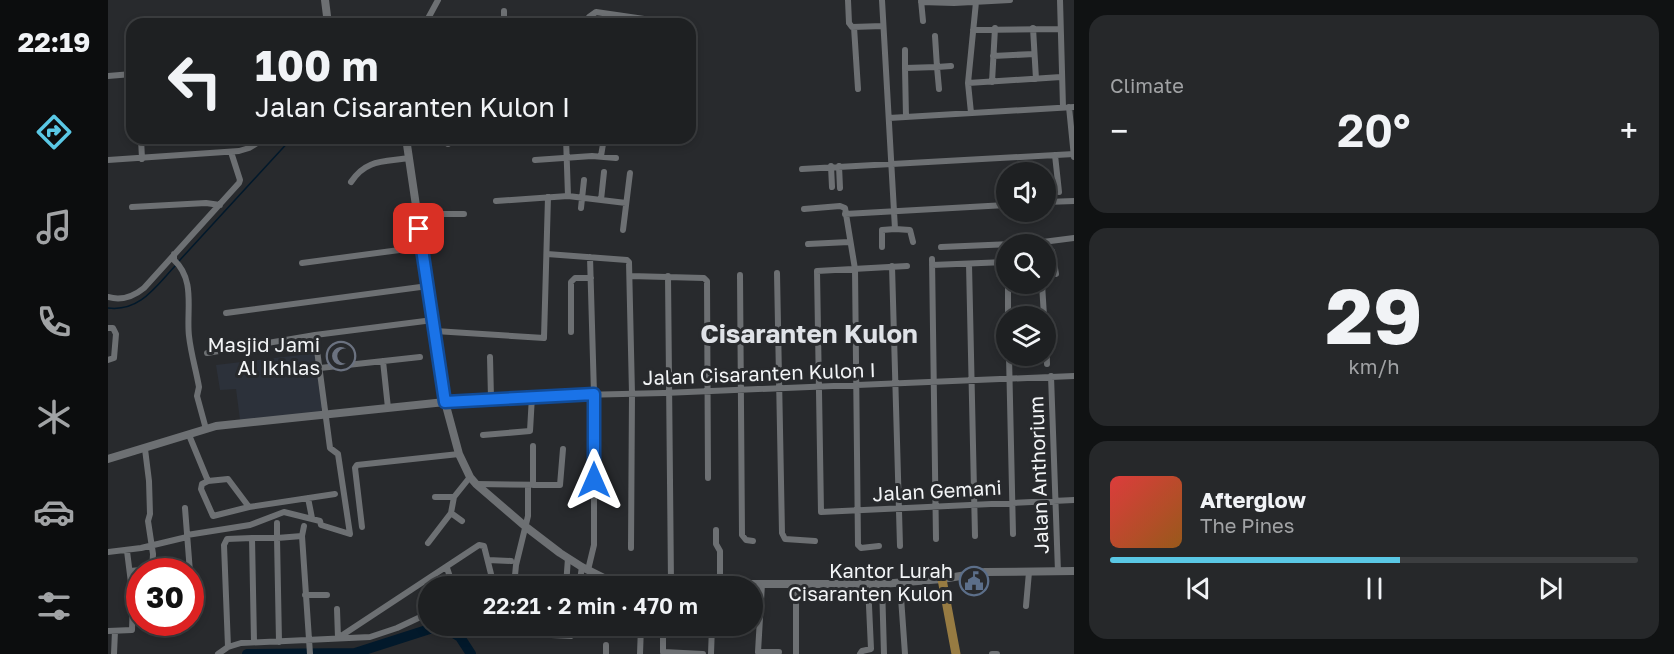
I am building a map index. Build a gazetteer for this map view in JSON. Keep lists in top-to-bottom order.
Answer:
{
  "streets": {
    "street": ["Jalan Cisaranten Kulon I", "Jalan Anthorium", "Jalan Gemani"]
  },
  "crossings": [
    ["Jalan Cisaranten Kulon I", "Jalan Anthorium"],
    ["Jalan Cisaranten Kulon I", "Jalan Gemani"],
    ["Jalan Anthorium", "Jalan Gemani"]
  ],
  "districts": ["Cisaranten Kulon"],
  "places": {
    "mosque": ["Masjid Jami Al Ikhlas"],
    "public building": ["Kantor Lurah Cisaranten Kulon"]
  },
  "page": {
    "tabs": "22:19",
    "tile": [
      "Climate",
      ["29", "km/h"]
    ],
    "turn": ["100 m", "Jalan Cisaranten Kulon I"],
    "heat": ["−", "20°", "+"],
    "song": ["Afterglow", "The Pines"],
    "limit": "30",
    "trip": "22:21 · 2 min · 470 m"
  }
}
